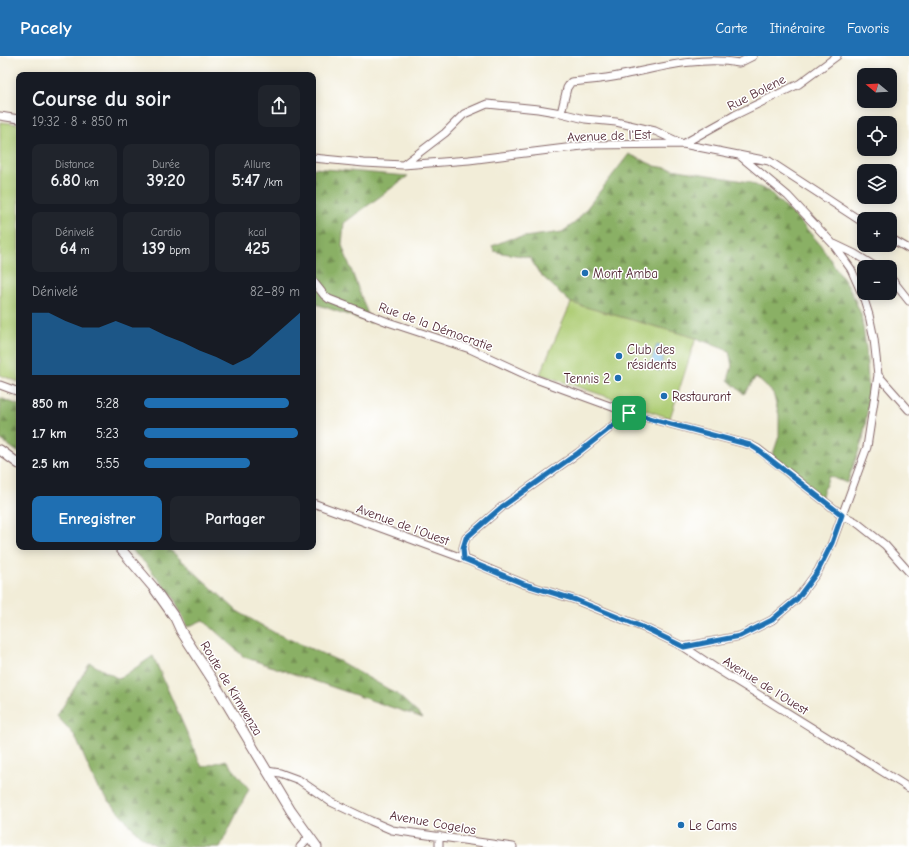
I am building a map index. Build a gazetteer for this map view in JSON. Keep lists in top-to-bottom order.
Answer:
{
  "streets": {
    "street": [
      "Rue Bolene",
      "Avenue de l'Est",
      "Rue de la Démocratie",
      "Avenue de l'Ouest",
      "Route de Kimwenza",
      "Avenue Cogelos"
    ]
  },
  "crossings": [
    ["Rue Bolene", "Avenue de l'Est"],
    ["Route de Kimwenza", "Avenue Cogelos"]
  ],
  "places": [
    "Mont Amba",
    "Club des résidents",
    "Tennis 2",
    "Restaurant",
    "Le Cams"
  ],
  "north": "left",
  "page": {
    "header": "Pacely",
    "nav": ["Carte", "Itinéraire", "Favoris"],
    "map_buttons": ["+", "−"],
    "heading": ["Course du soir", "19:32 · 8 × 850 m"],
    "stats": [
      ["Distance", "6.80 km"],
      ["Durée", "39:20"],
      ["Allure", "5:47 /km"],
      ["Dénivelé", "64 m"],
      ["Cardio", "139 bpm"],
      ["kcal", "425"]
    ],
    "chart": ["Dénivelé", "82–89 m"],
    "list": [
      {
        "name": "850 m",
        "note": "5:28"
      },
      {
        "name": "1.7 km",
        "note": "5:23"
      },
      {
        "name": "2.5 km",
        "note": "5:55"
      }
    ],
    "buttons": ["Enregistrer", "Partager"]
  }
}
